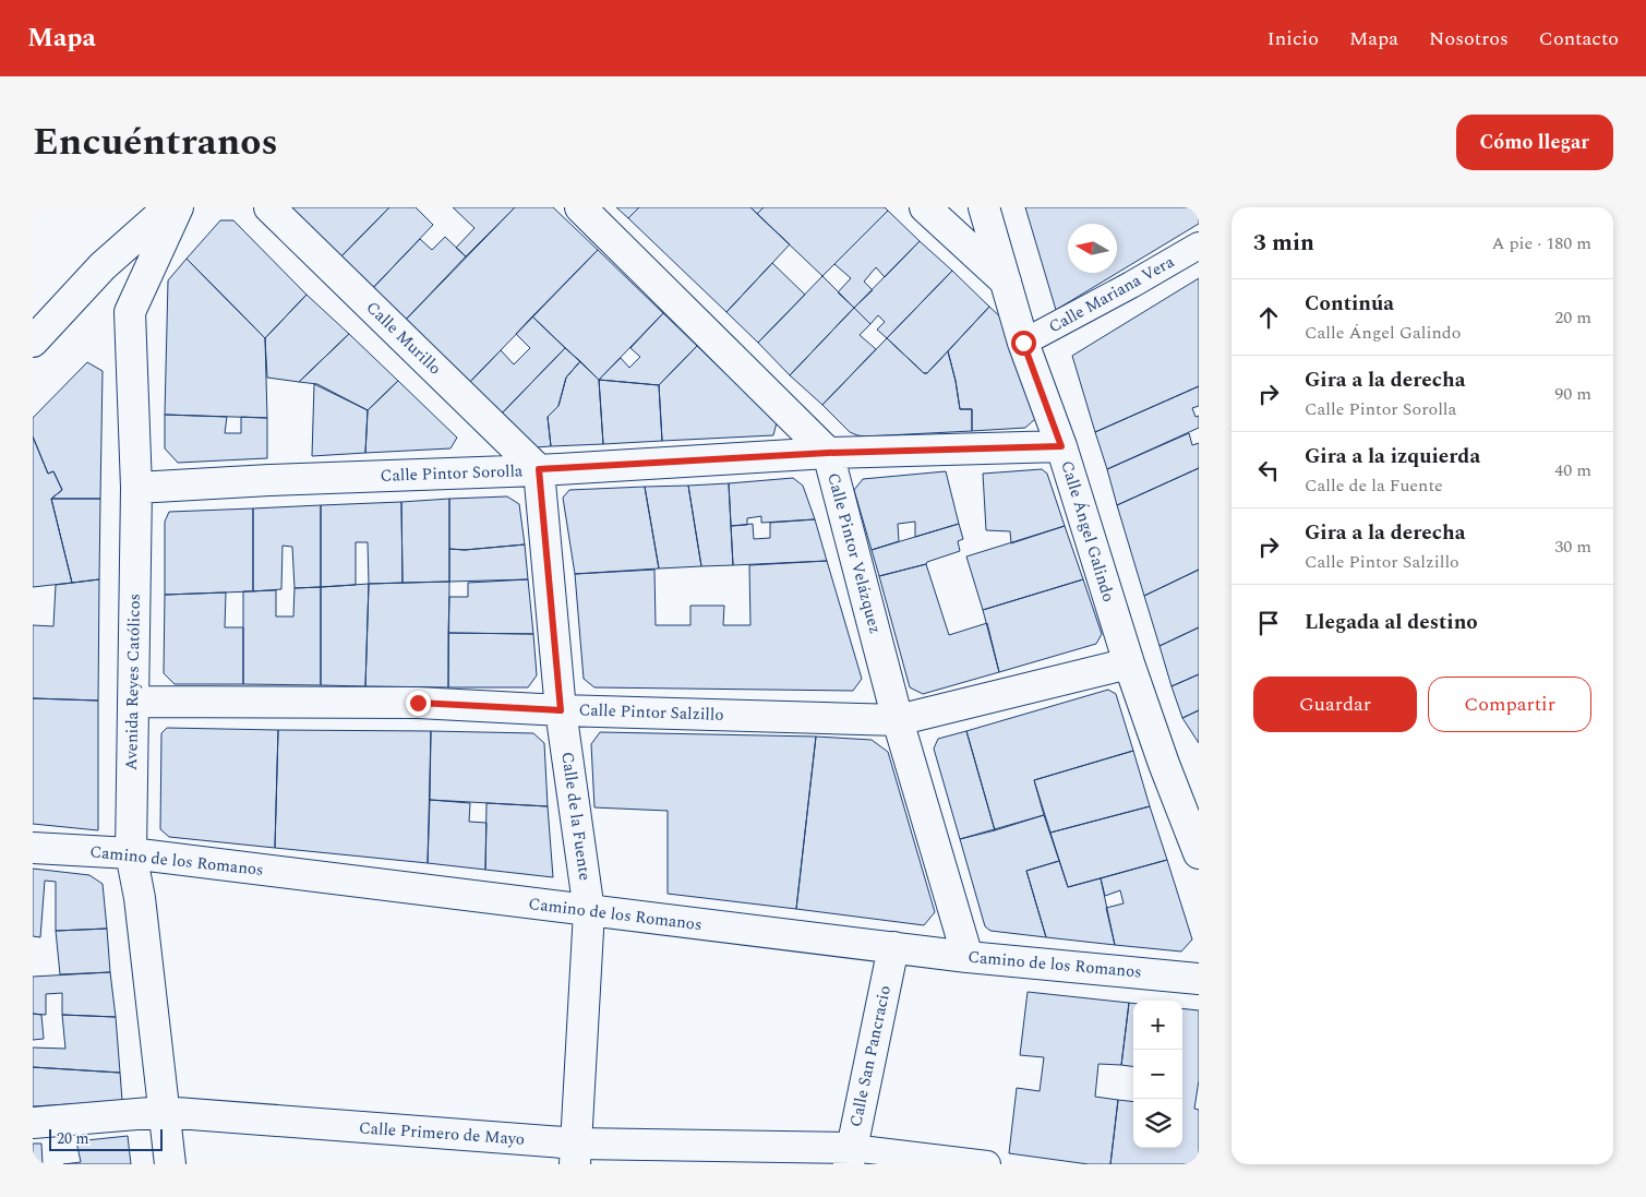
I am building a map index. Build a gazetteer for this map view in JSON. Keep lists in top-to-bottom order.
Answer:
{
  "streets": {
    "street": [
      "Calle Mariana Vera",
      "Calle Murillo",
      "Calle Pintor Sorolla",
      "Calle Ángel Galindo",
      "Calle Pintor Velázquez",
      "Avenida Reyes Católicos",
      "Calle Pintor Salzillo",
      "Calle de la Fuente",
      "Camino de los Romanos",
      "Calle San Pancracio",
      "Calle Primero de Mayo"
    ]
  },
  "crossings": [
    ["Calle Mariana Vera", "Calle Ángel Galindo"],
    ["Calle Murillo", "Calle Pintor Sorolla"],
    ["Calle Murillo", "Calle de la Fuente"],
    ["Calle Pintor Sorolla", "Calle Ángel Galindo"],
    ["Calle Pintor Sorolla", "Calle Pintor Velázquez"],
    ["Calle Pintor Sorolla", "Avenida Reyes Católicos"],
    ["Calle Pintor Sorolla", "Calle de la Fuente"],
    ["Calle Ángel Galindo", "Calle Pintor Salzillo"],
    ["Calle Pintor Velázquez", "Calle Pintor Salzillo"],
    ["Calle Pintor Velázquez", "Camino de los Romanos"],
    ["Avenida Reyes Católicos", "Calle Pintor Salzillo"],
    ["Avenida Reyes Católicos", "Camino de los Romanos"],
    ["Avenida Reyes Católicos", "Calle Primero de Mayo"],
    ["Calle Pintor Salzillo", "Calle de la Fuente"],
    ["Calle de la Fuente", "Camino de los Romanos"],
    ["Calle de la Fuente", "Calle Primero de Mayo"],
    ["Camino de los Romanos", "Calle San Pancracio"],
    ["Calle San Pancracio", "Calle Primero de Mayo"]
  ],
  "scale_bar": "20 m",
  "north": "left",
  "page": {
    "header": "Mapa",
    "nav": [
      "Inicio",
      "Mapa",
      "Nosotros",
      "Contacto"
    ],
    "title": "Encuéntranos",
    "buttons": [
      "Cómo llegar",
      ["Guardar", "Compartir"]
    ],
    "heading": ["3 min", "A pie · 180 m"],
    "list": [
      ["Continúa", "Calle Ángel Galindo", "20 m"],
      ["Gira a la derecha", "Calle Pintor Sorolla", "90 m"],
      ["Gira a la izquierda", "Calle de la Fuente", "40 m"],
      ["Gira a la derecha", "Calle Pintor Salzillo", "30 m"],
      "Llegada al destino"
    ],
    "map_buttons": ["+", "−"],
    "scale": "20 m"
  }
}
